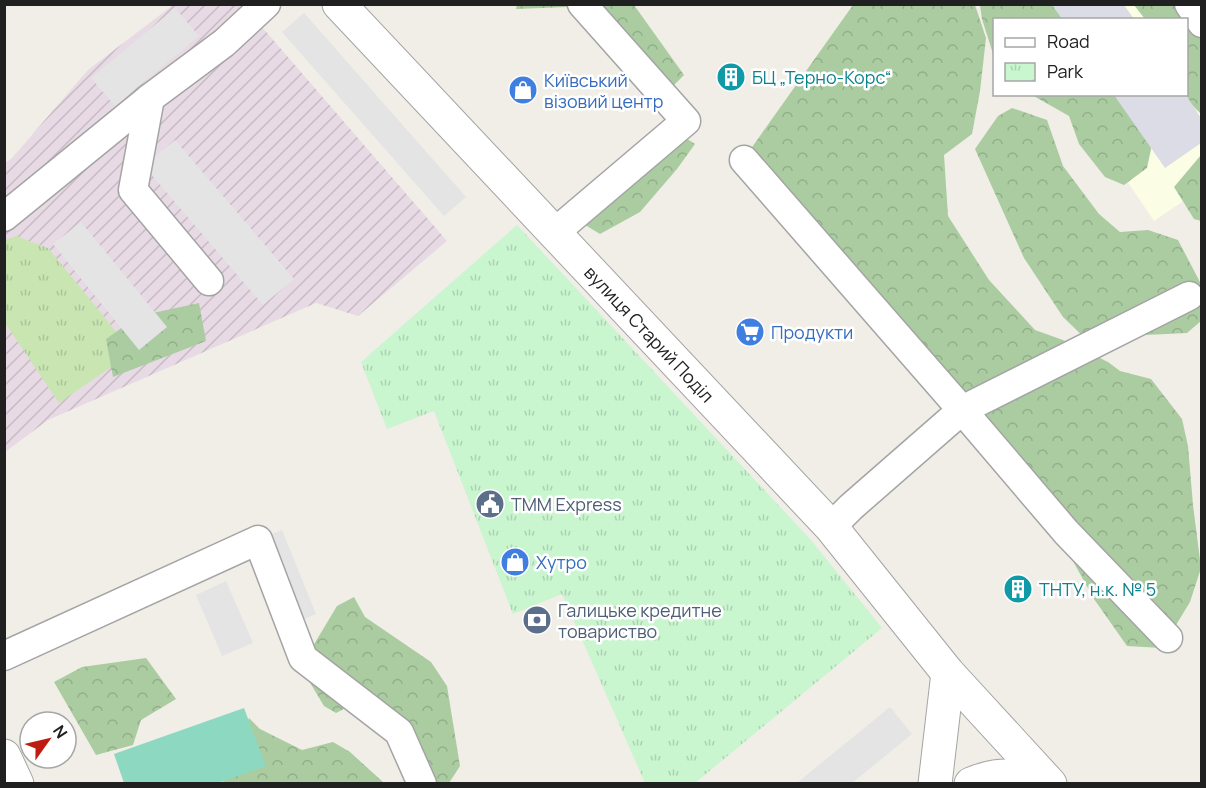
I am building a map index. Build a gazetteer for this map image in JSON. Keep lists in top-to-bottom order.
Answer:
{
  "streets": {
    "street": ["вулиця Старий Поділ"]
  },
  "places": {
    "building": ["БЦ „Терно-Корс“", "ТНТУ, н.к. № 5"],
    "shop": ["Київський візовий центр", "Хутро"],
    "supermarket": ["Продукти"],
    "public building": ["TMM Express"],
    "bank": ["Галицьке кредитне товариство"]
  },
  "legend": ["Road", "Park"],
  "north": "top right"
}
